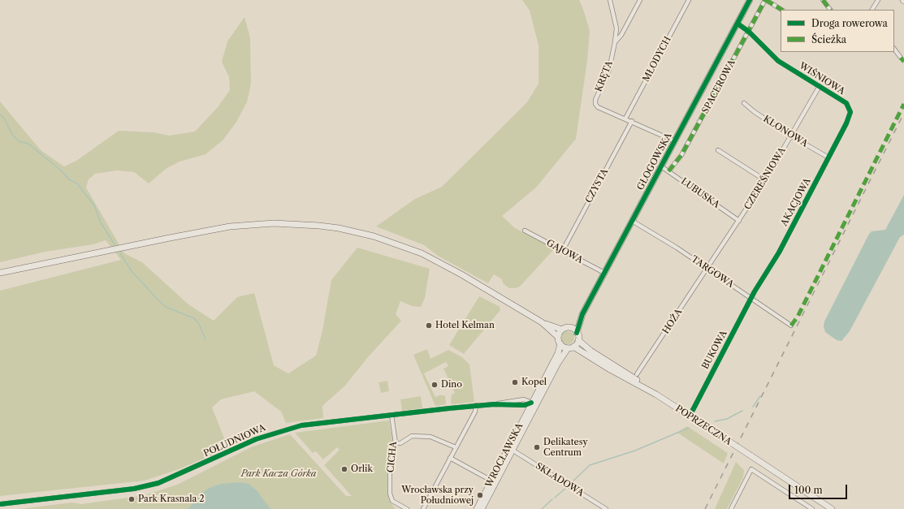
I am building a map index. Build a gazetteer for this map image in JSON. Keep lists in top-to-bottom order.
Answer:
{
  "streets": {
    "main road": ["GŁOGOWSKA", "POPRZECZNA", "WROCŁAWSKA"],
    "street": [
      "MŁODYCH",
      "KRĘTA",
      "WIŚNIOWA",
      "SPACEROWA",
      "KLONOWA",
      "CZEREŚNIOWA",
      "CZYSTA",
      "LUBUSKA",
      "AKACJOWA",
      "GAJOWA",
      "TARGOWA",
      "HOŻA",
      "BUKOWA",
      "POŁUDNIOWA",
      "CICHA",
      "SKŁADOWA"
    ]
  },
  "crossings": [
    ["MŁODYCH", "KRĘTA"],
    ["KRĘTA", "GŁOGOWSKA"],
    ["KRĘTA", "CZYSTA"],
    ["WIŚNIOWA", "SPACEROWA"],
    ["WIŚNIOWA", "GŁOGOWSKA"],
    ["WIŚNIOWA", "CZEREŚNIOWA"],
    ["WIŚNIOWA", "AKACJOWA"],
    ["SPACEROWA", "LUBUSKA"],
    ["KLONOWA", "CZEREŚNIOWA"],
    ["KLONOWA", "AKACJOWA"],
    ["GŁOGOWSKA", "LUBUSKA"],
    ["GŁOGOWSKA", "GAJOWA"],
    ["GŁOGOWSKA", "TARGOWA"],
    ["GŁOGOWSKA", "POPRZECZNA"],
    ["CZEREŚNIOWA", "LUBUSKA"],
    ["CZEREŚNIOWA", "TARGOWA"],
    ["CZEREŚNIOWA", "HOŻA"],
    ["CZYSTA", "GAJOWA"],
    ["AKACJOWA", "TARGOWA"],
    ["AKACJOWA", "BUKOWA"],
    ["TARGOWA", "HOŻA"],
    ["TARGOWA", "BUKOWA"],
    ["POŁUDNIOWA", "WROCŁAWSKA"],
    ["POŁUDNIOWA", "CICHA"],
    ["WROCŁAWSKA", "SKŁADOWA"]
  ],
  "parks": ["Park Kacza Górka"],
  "places": [
    "Hotel Kelman",
    "Kopel",
    "Dino",
    "Delikatesy Centrum",
    "Orlik",
    "Wrocławska przy Południowej",
    "Park Krasnala 2"
  ],
  "legend": ["Droga rowerowa", "Ścieżka"],
  "scale_bar": "100 m"
}
